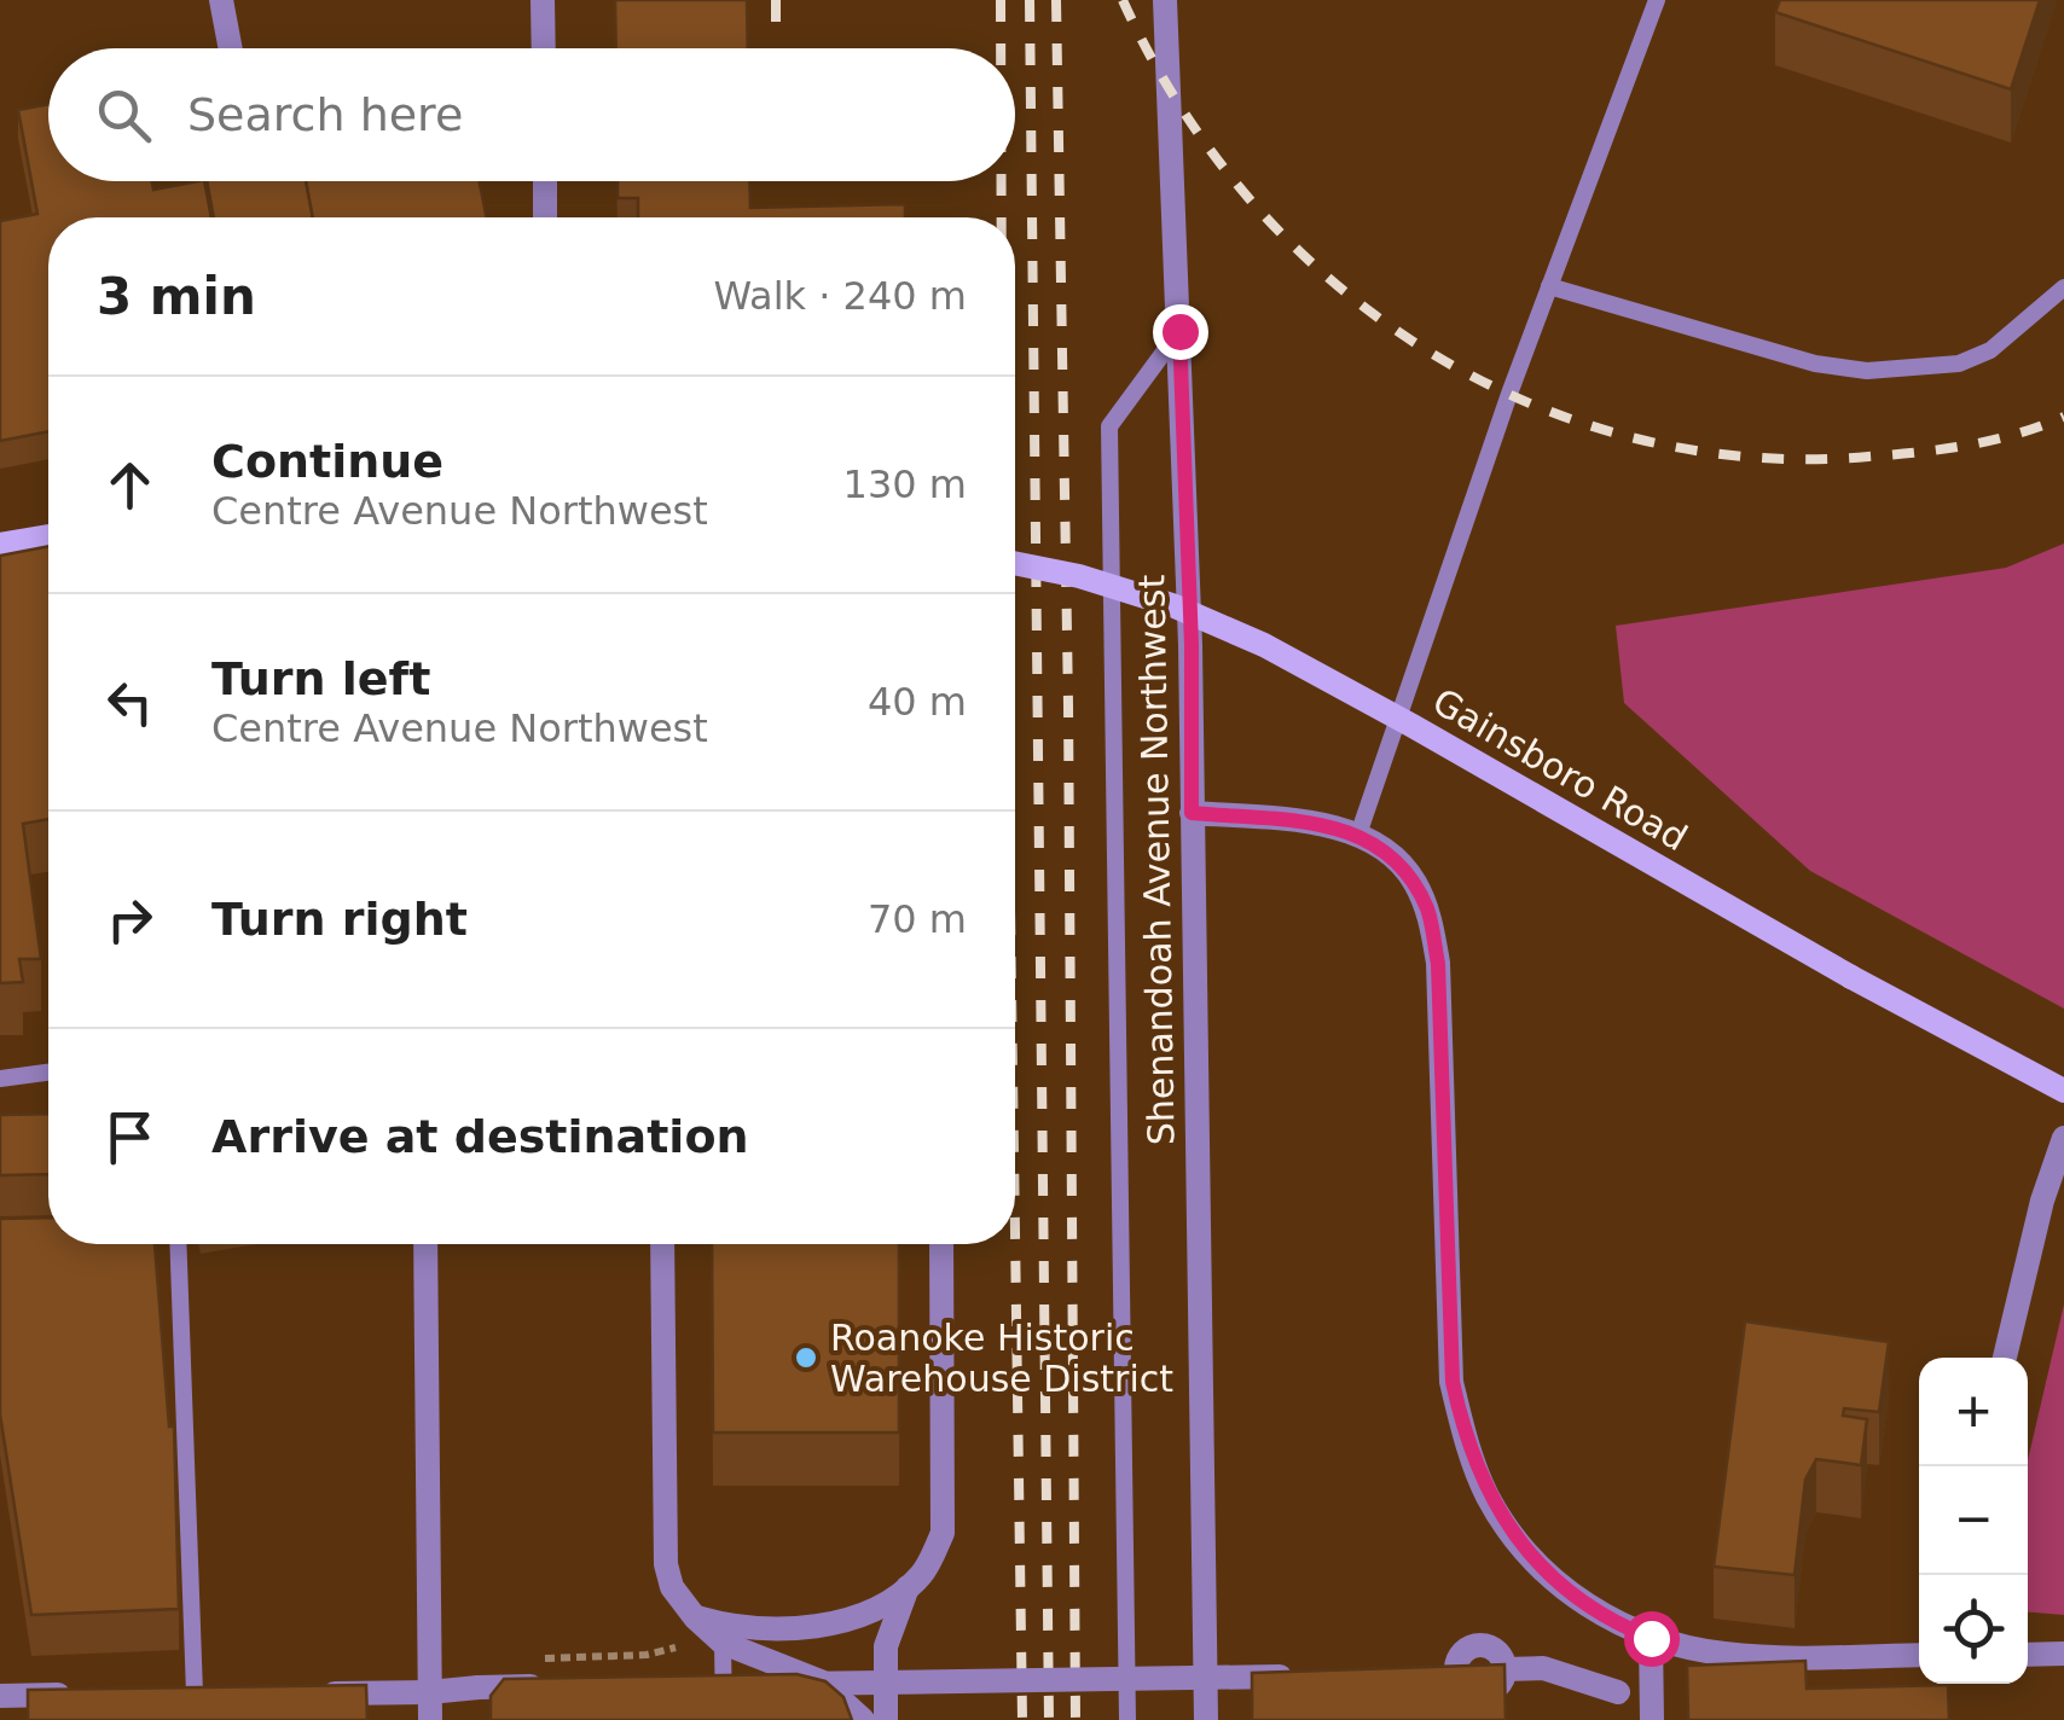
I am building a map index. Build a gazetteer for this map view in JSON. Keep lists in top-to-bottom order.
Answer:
{
  "streets": {
    "main road": ["Gainsboro Road"],
    "street": ["Shenandoah Avenue Northwest"]
  },
  "places": ["Roanoke Historic Warehouse District"],
  "page": {
    "search": "Search here",
    "heading": ["3 min", "Walk · 240 m"],
    "list": [
      ["Continue", "Centre Avenue Northwest", "130 m"],
      ["Turn left", "Centre Avenue Northwest", "40 m"],
      ["Turn right", "70 m"],
      "Arrive at destination"
    ],
    "map_buttons": ["+", "−"]
  }
}
